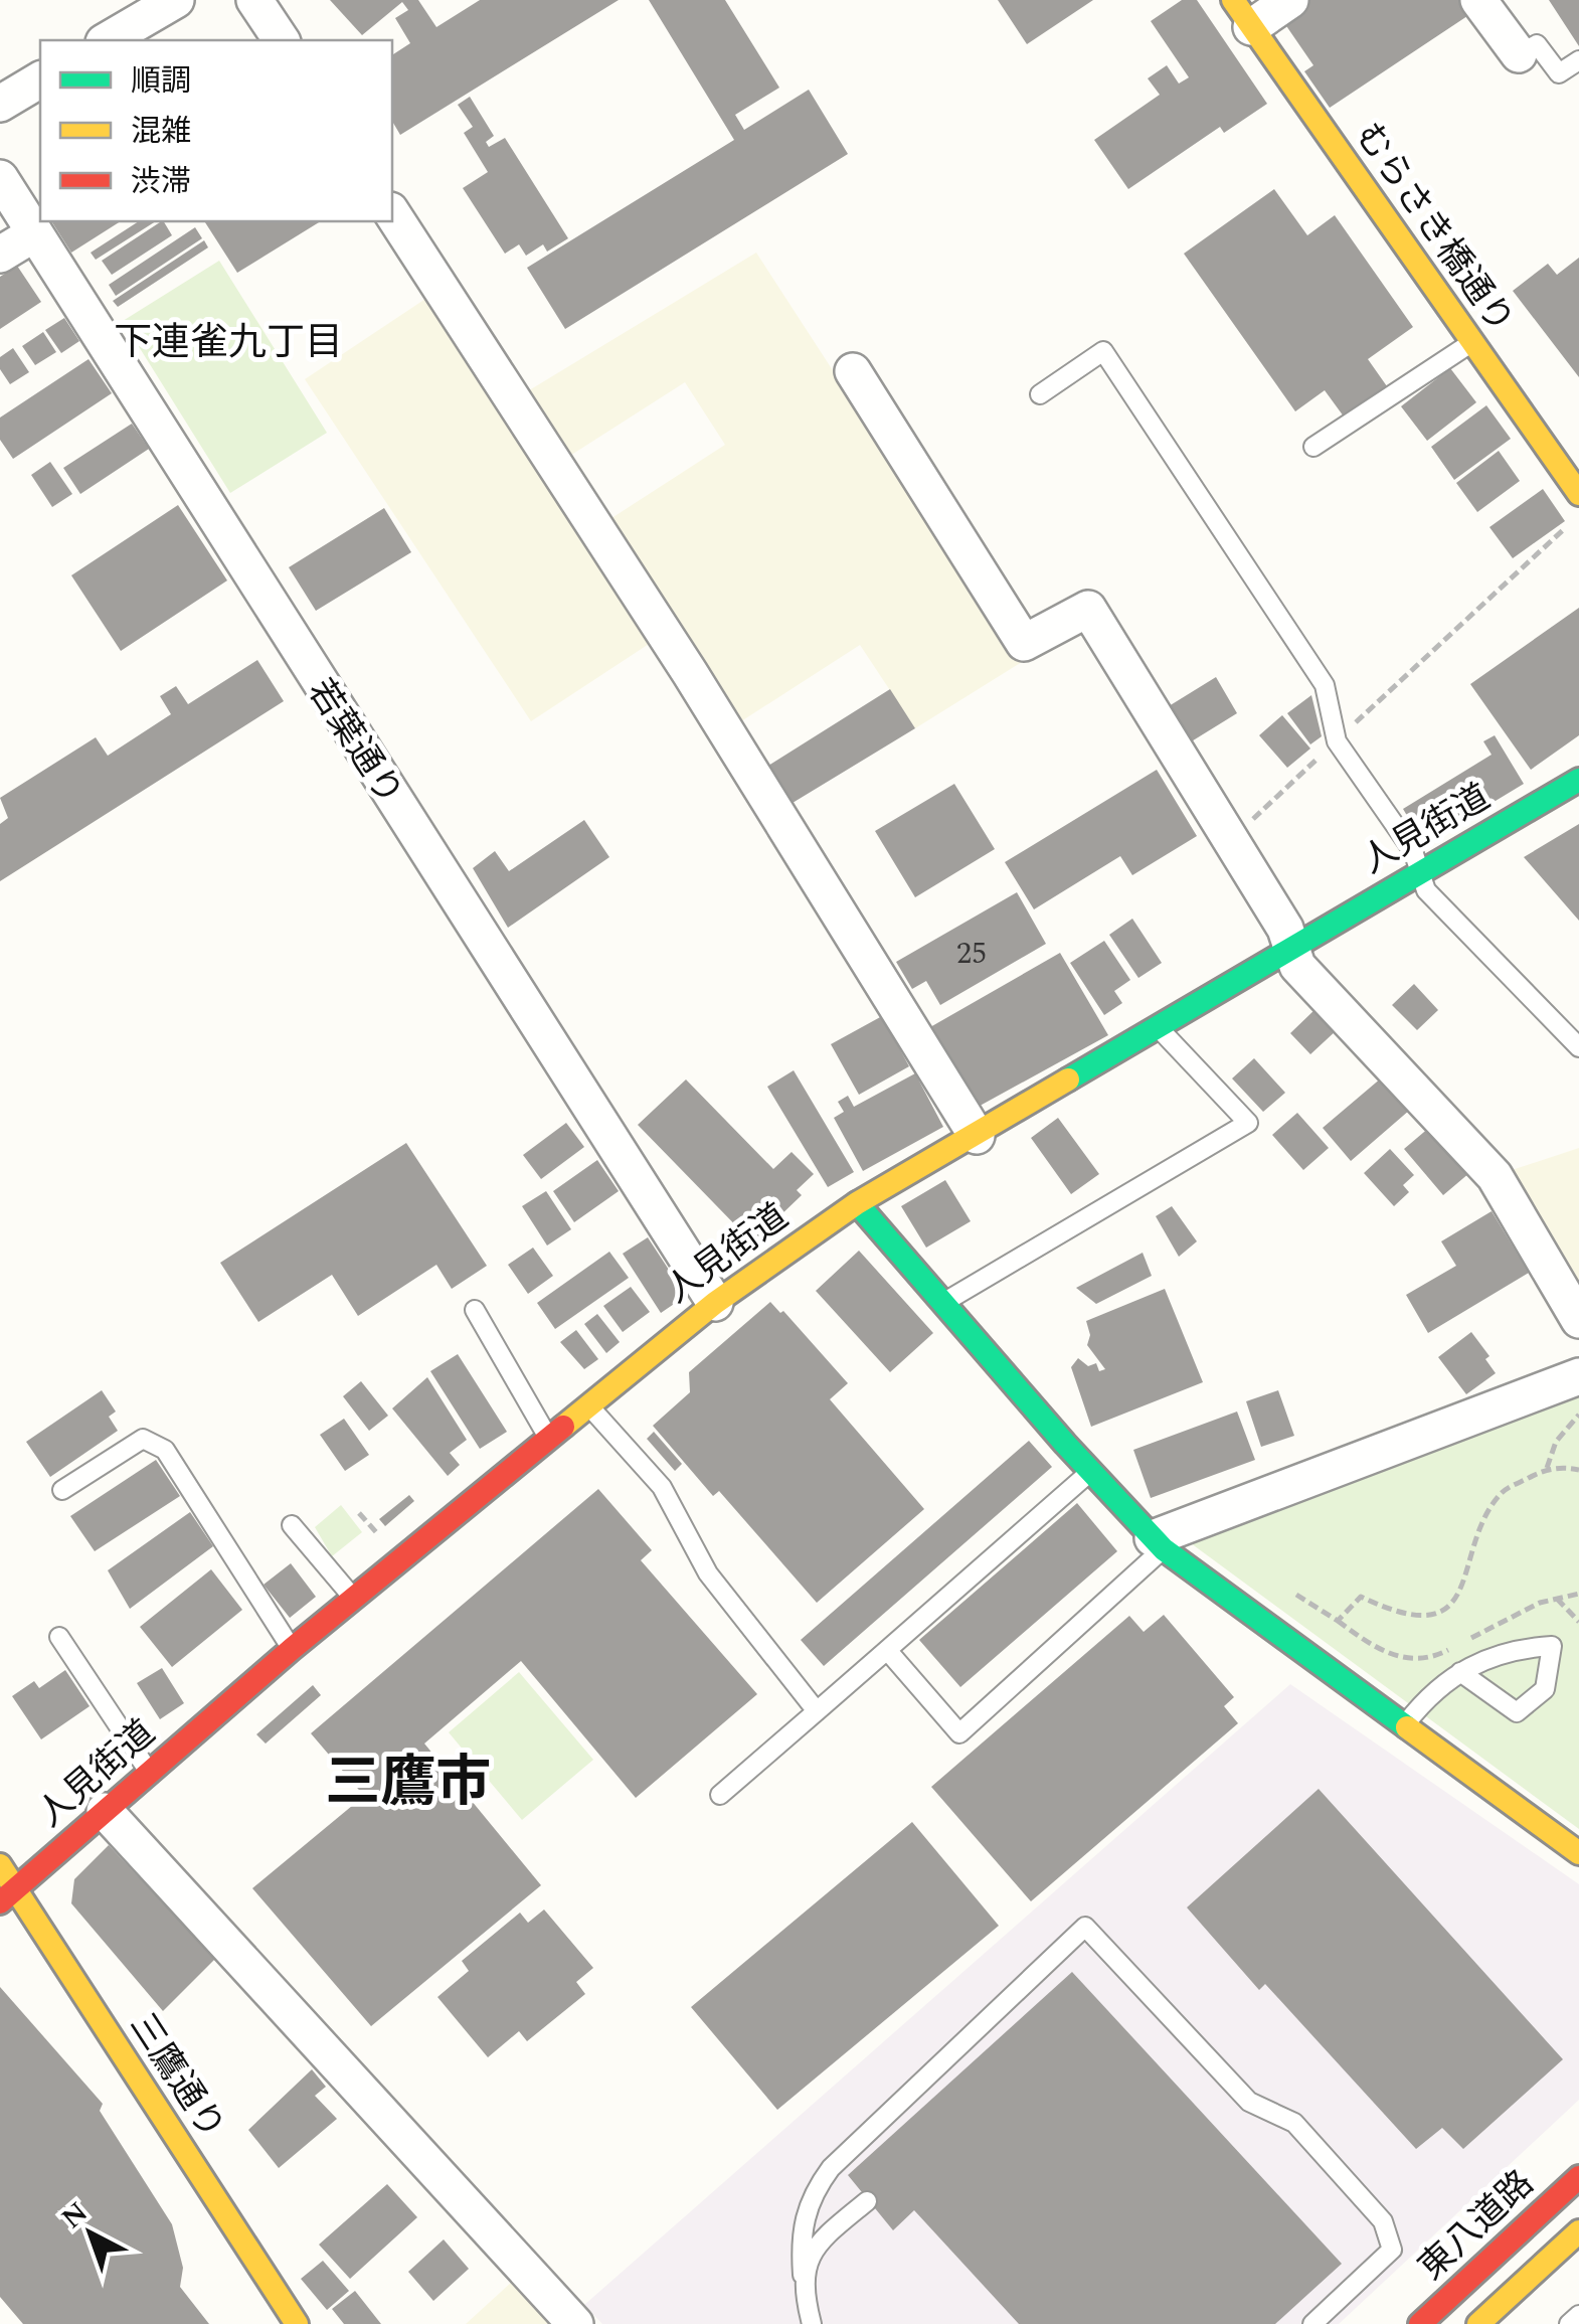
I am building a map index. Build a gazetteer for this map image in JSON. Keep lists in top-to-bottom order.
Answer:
{
  "streets": {
    "main road": [
      "むらさき橋通り",
      "人見街道",
      "三鷹通り",
      "東八道路"
    ],
    "street": ["若葉通り"]
  },
  "crossings": [
    ["若葉通り", "人見街道"],
    ["人見街道", "三鷹通り"]
  ],
  "districts": ["下連雀九丁目", "三鷹市"],
  "house_numbers": ["25"],
  "legend": ["順調", "混雑", "渋滞"],
  "north": "top left"
}
